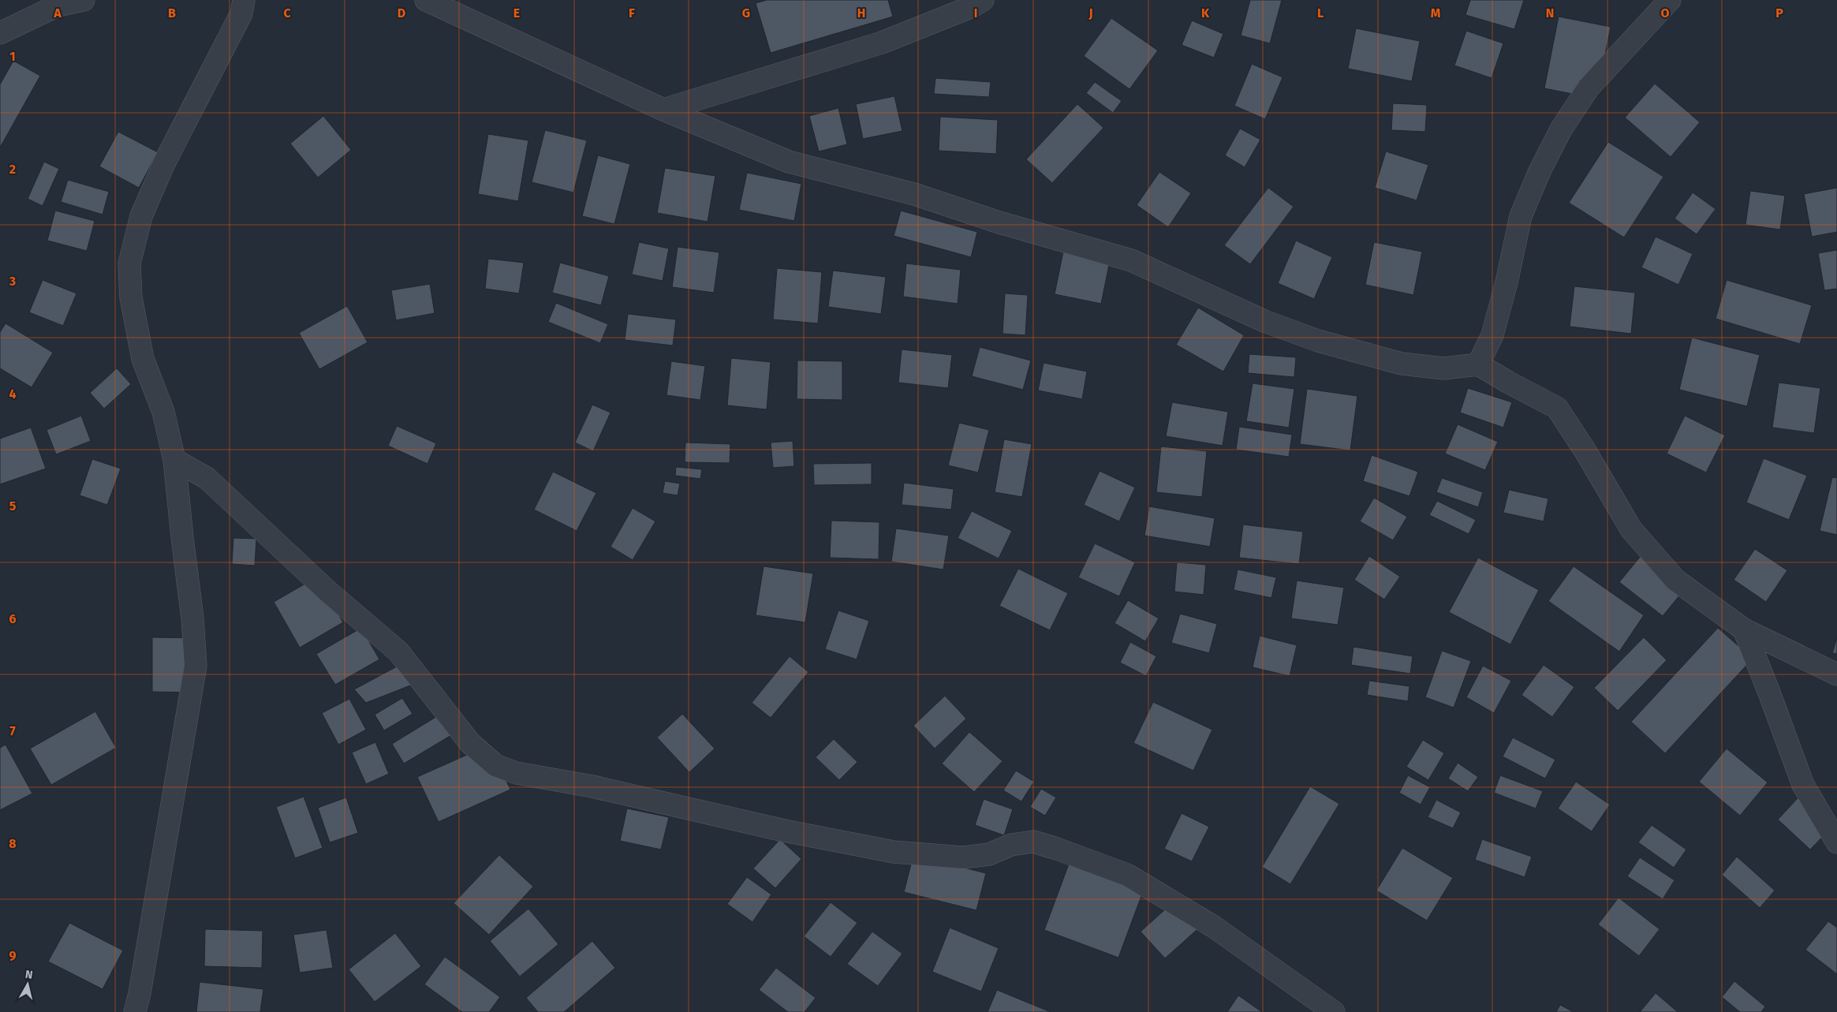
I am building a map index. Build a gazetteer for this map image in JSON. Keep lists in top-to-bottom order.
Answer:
{
  "north": "top",
  "grid": {
    "columns": [
      "A",
      "B",
      "C",
      "D",
      "E",
      "F",
      "G",
      "H",
      "I",
      "J",
      "K",
      "L",
      "M",
      "N",
      "O",
      "P"
    ],
    "rows": [
      "1",
      "2",
      "3",
      "4",
      "5",
      "6",
      "7",
      "8",
      "9"
    ]
  }
}
